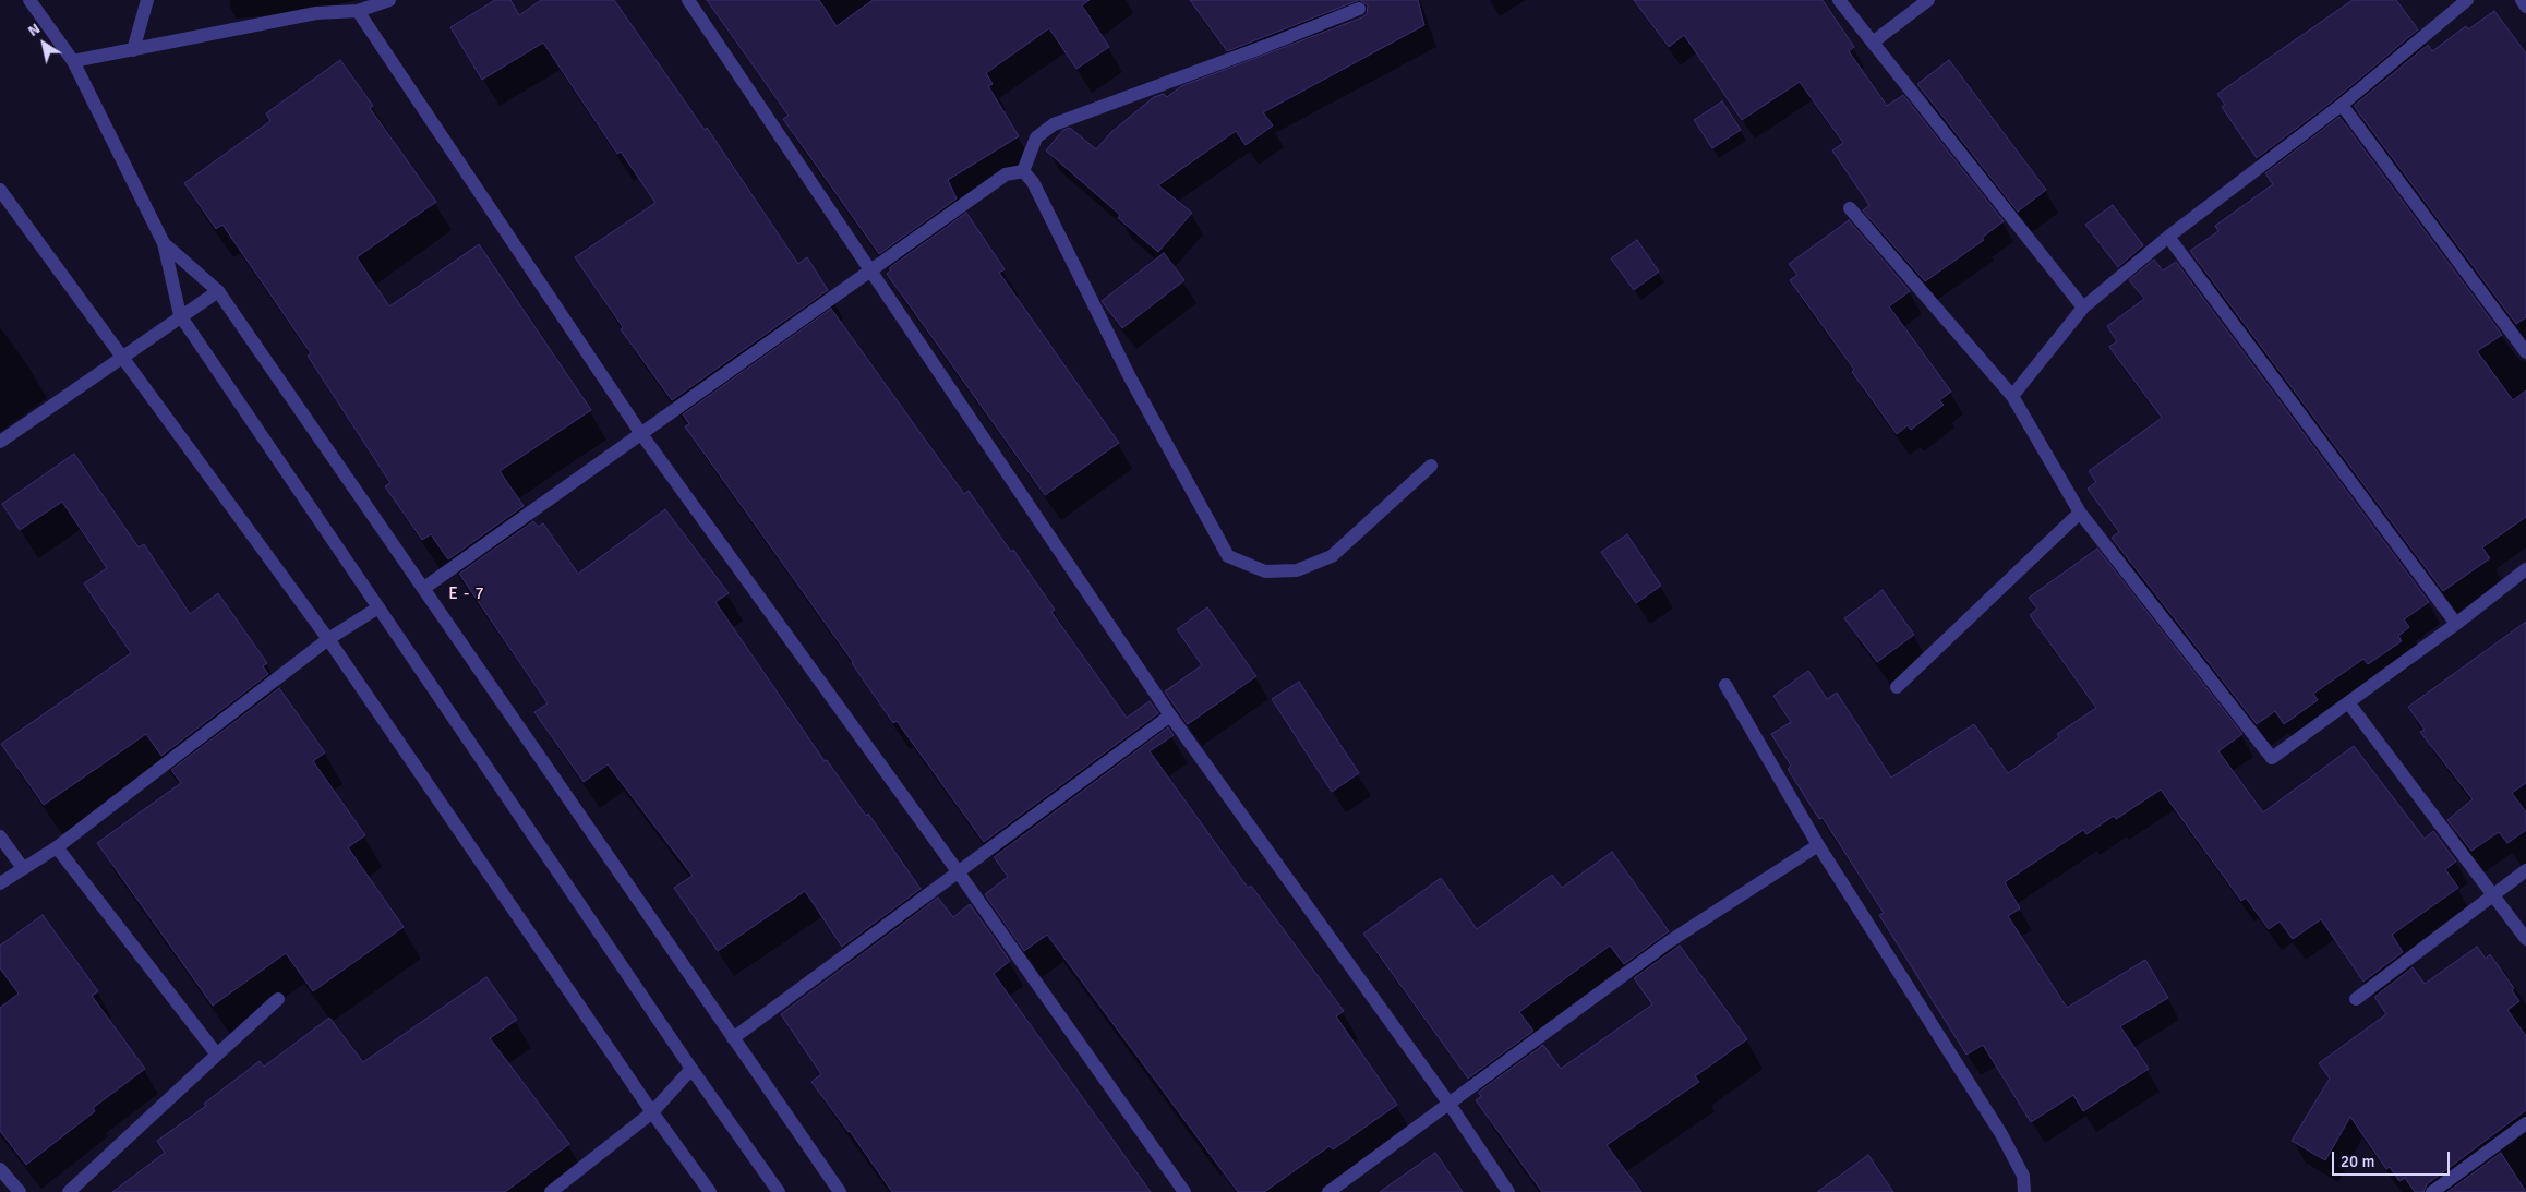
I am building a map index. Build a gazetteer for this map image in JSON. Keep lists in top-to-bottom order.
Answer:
{
  "districts": ["E - 7"],
  "scale_bar": "20 m",
  "north": "top left"
}
